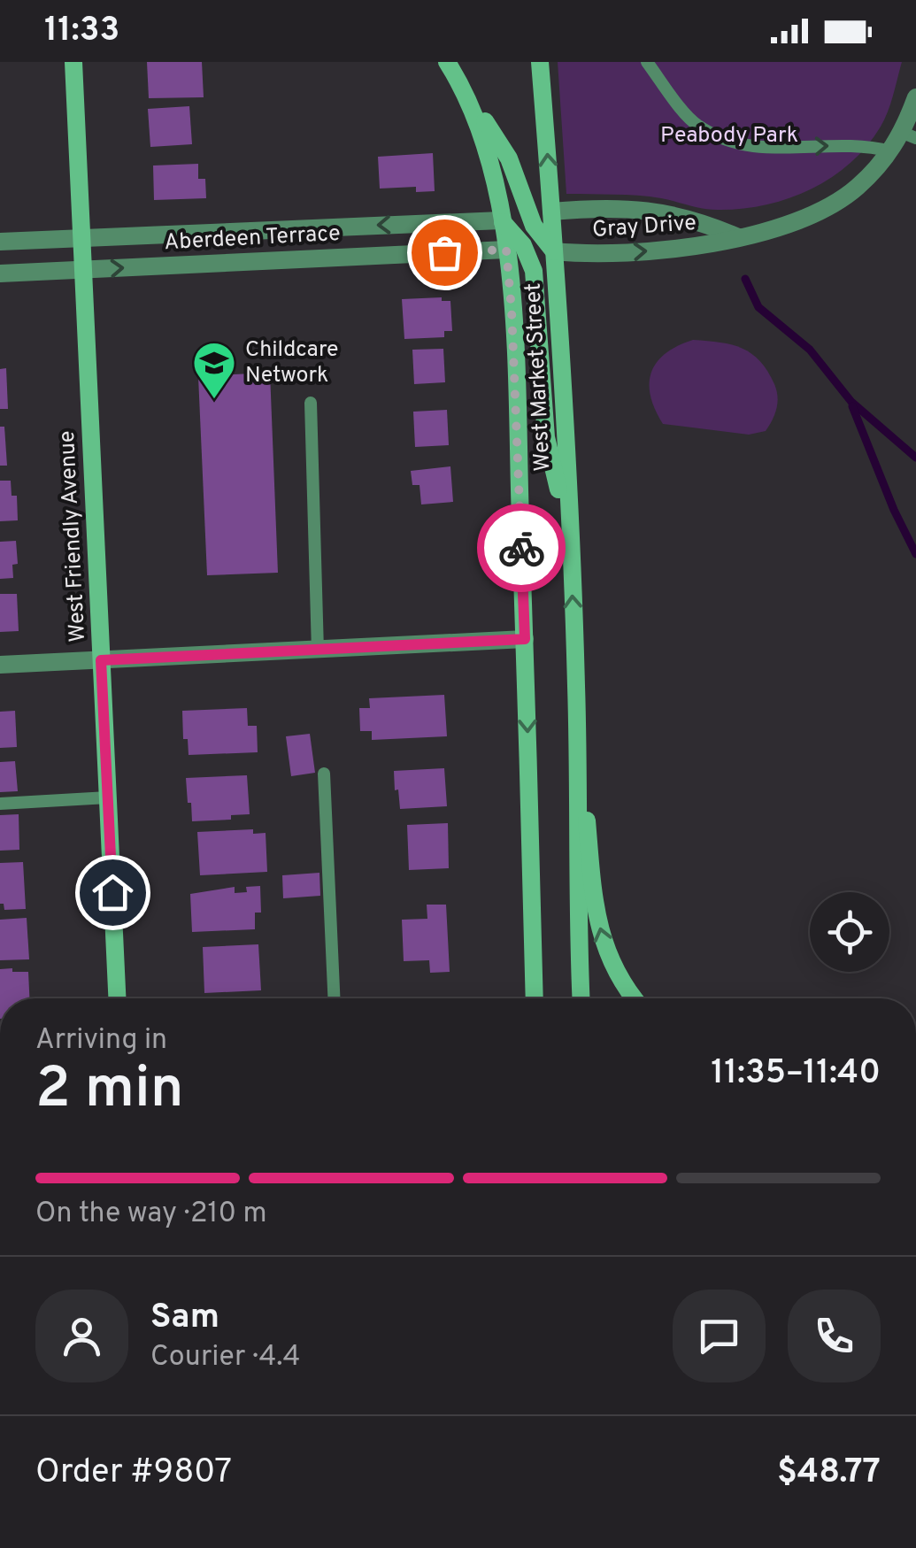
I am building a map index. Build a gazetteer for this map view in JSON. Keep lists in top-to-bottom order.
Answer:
{
  "streets": {
    "main road": ["West Market Street", "West Friendly Avenue"],
    "street": ["Gray Drive", "Aberdeen Terrace"]
  },
  "crossings": [
    ["Gray Drive", "West Market Street"],
    ["Aberdeen Terrace", "West Market Street"],
    ["Aberdeen Terrace", "West Friendly Avenue"]
  ],
  "parks": ["Peabody Park"],
  "places": {
    "school or university": ["Childcare Network"]
  },
  "page": {
    "status": "11:33",
    "heading": ["2 min", "Arriving in", "11:35–11:40"],
    "panel": [
      "Sam",
      "Courier · 4.4",
      "Order #9807",
      "$48.77"
    ],
    "bar": "On the way · 210 m"
  }
}
